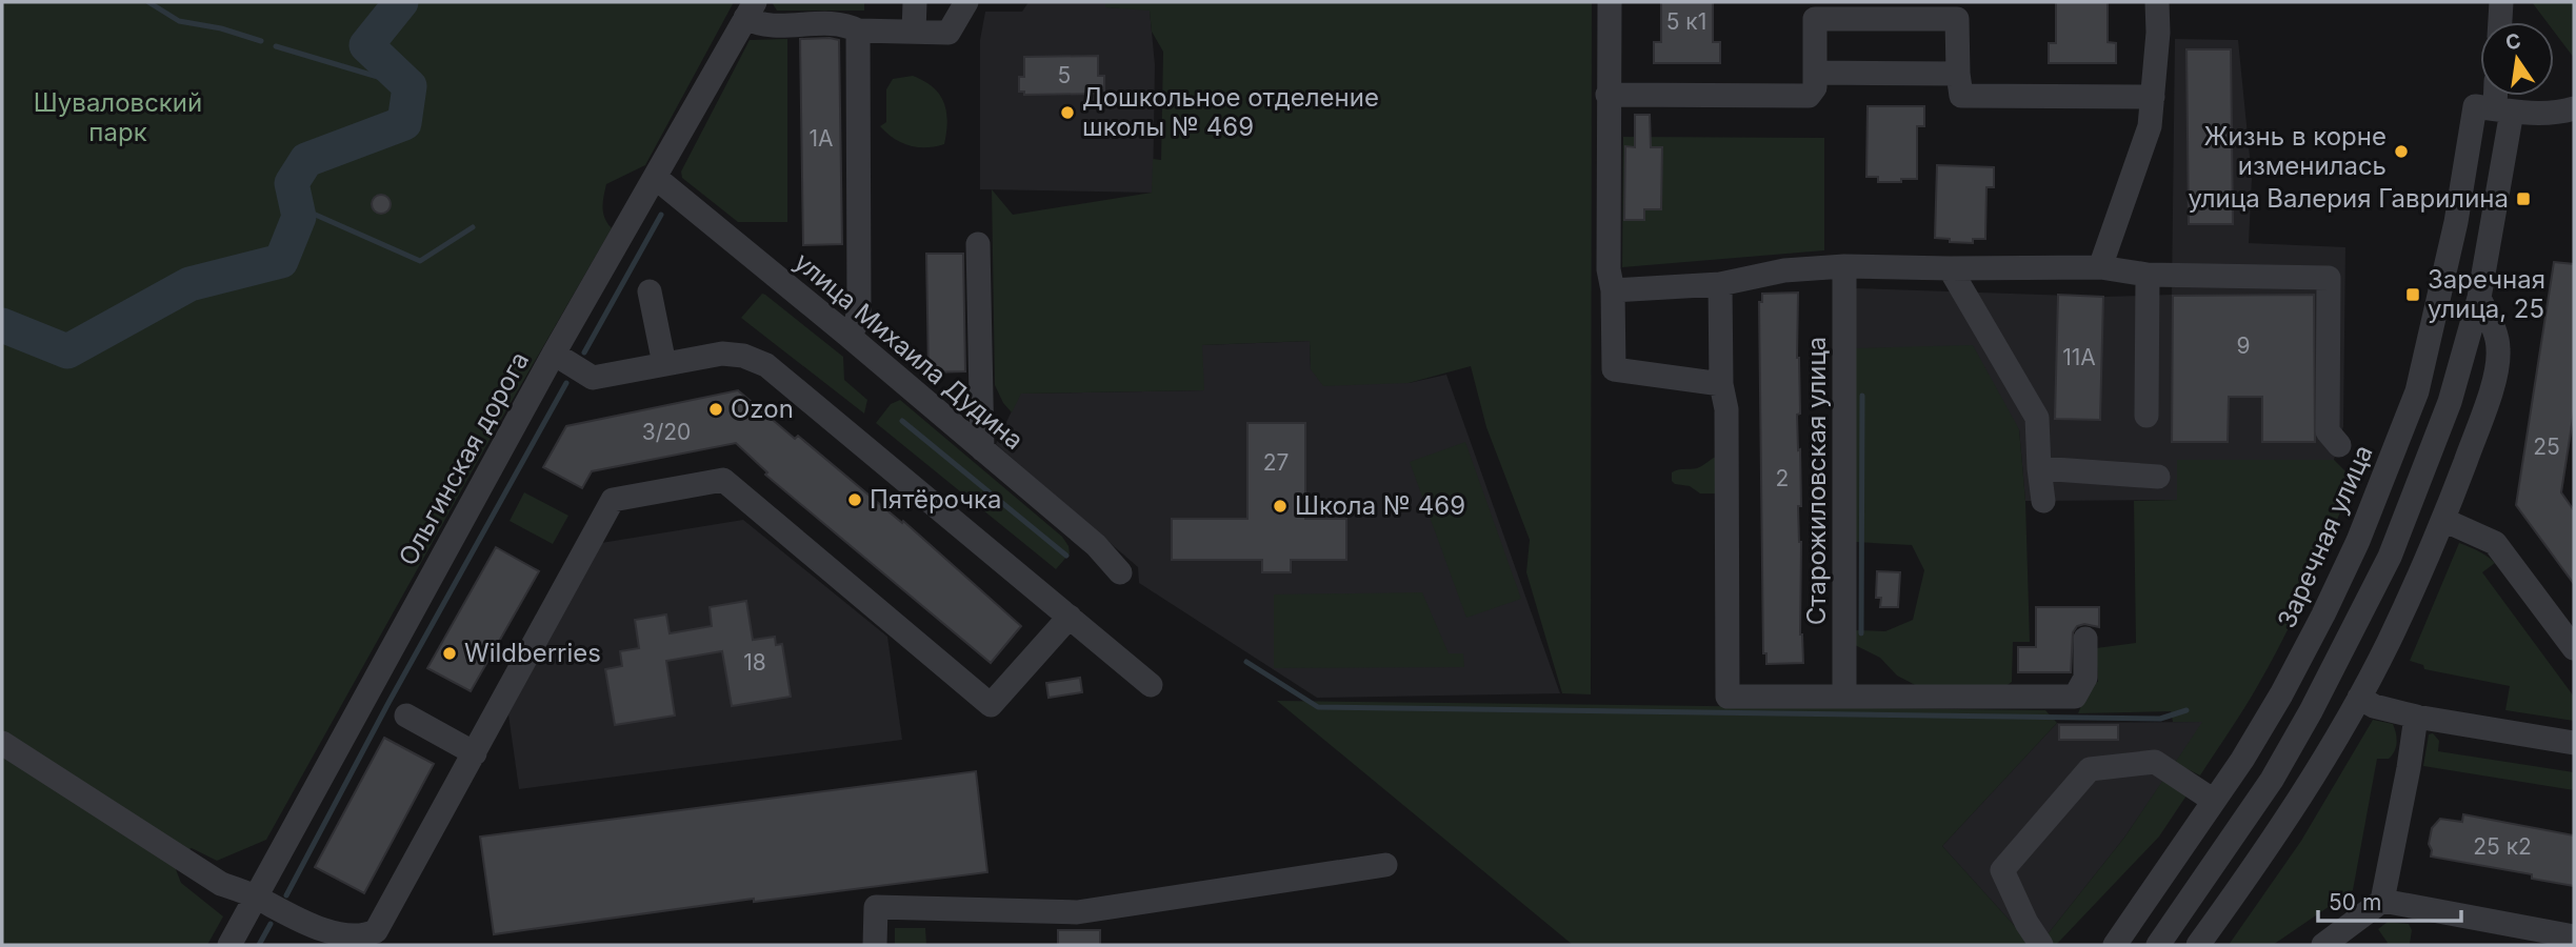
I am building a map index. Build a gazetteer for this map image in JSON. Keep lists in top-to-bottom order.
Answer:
{
  "streets": {
    "street": [
      "улица Михаила Дудина",
      "Ольгинская дорога",
      "Старожиловская улица",
      "Заречная улица"
    ]
  },
  "crossings": [
    ["улица Михаила Дудина", "Ольгинская дорога"]
  ],
  "parks": ["Шуваловский парк"],
  "places": {
    "other": [
      "Дошкольное отделение школы № 469",
      "Жизнь в корне изменилась",
      "Ozon",
      "Пятёрочка",
      "Школа № 469",
      "Wildberries"
    ],
    "transit": ["улица Валерия Гаврилина", "Заречная улица, 25"]
  },
  "house_numbers": [
    "5 к1",
    "5",
    "1А",
    "9",
    "11А",
    "3/20",
    "25",
    "27",
    "2",
    "18",
    "25 к2"
  ],
  "scale_bar": "50 m",
  "north": "top"
}
